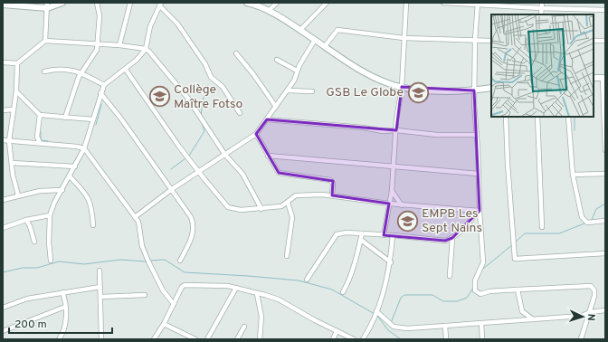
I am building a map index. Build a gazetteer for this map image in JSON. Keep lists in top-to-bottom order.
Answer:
{
  "places": {
    "school or university": ["GSB Le Globe", "Collège Maître Fotso", "EMPB Les Sept Nains"]
  },
  "scale_bar": "200 m",
  "north": "right"
}
